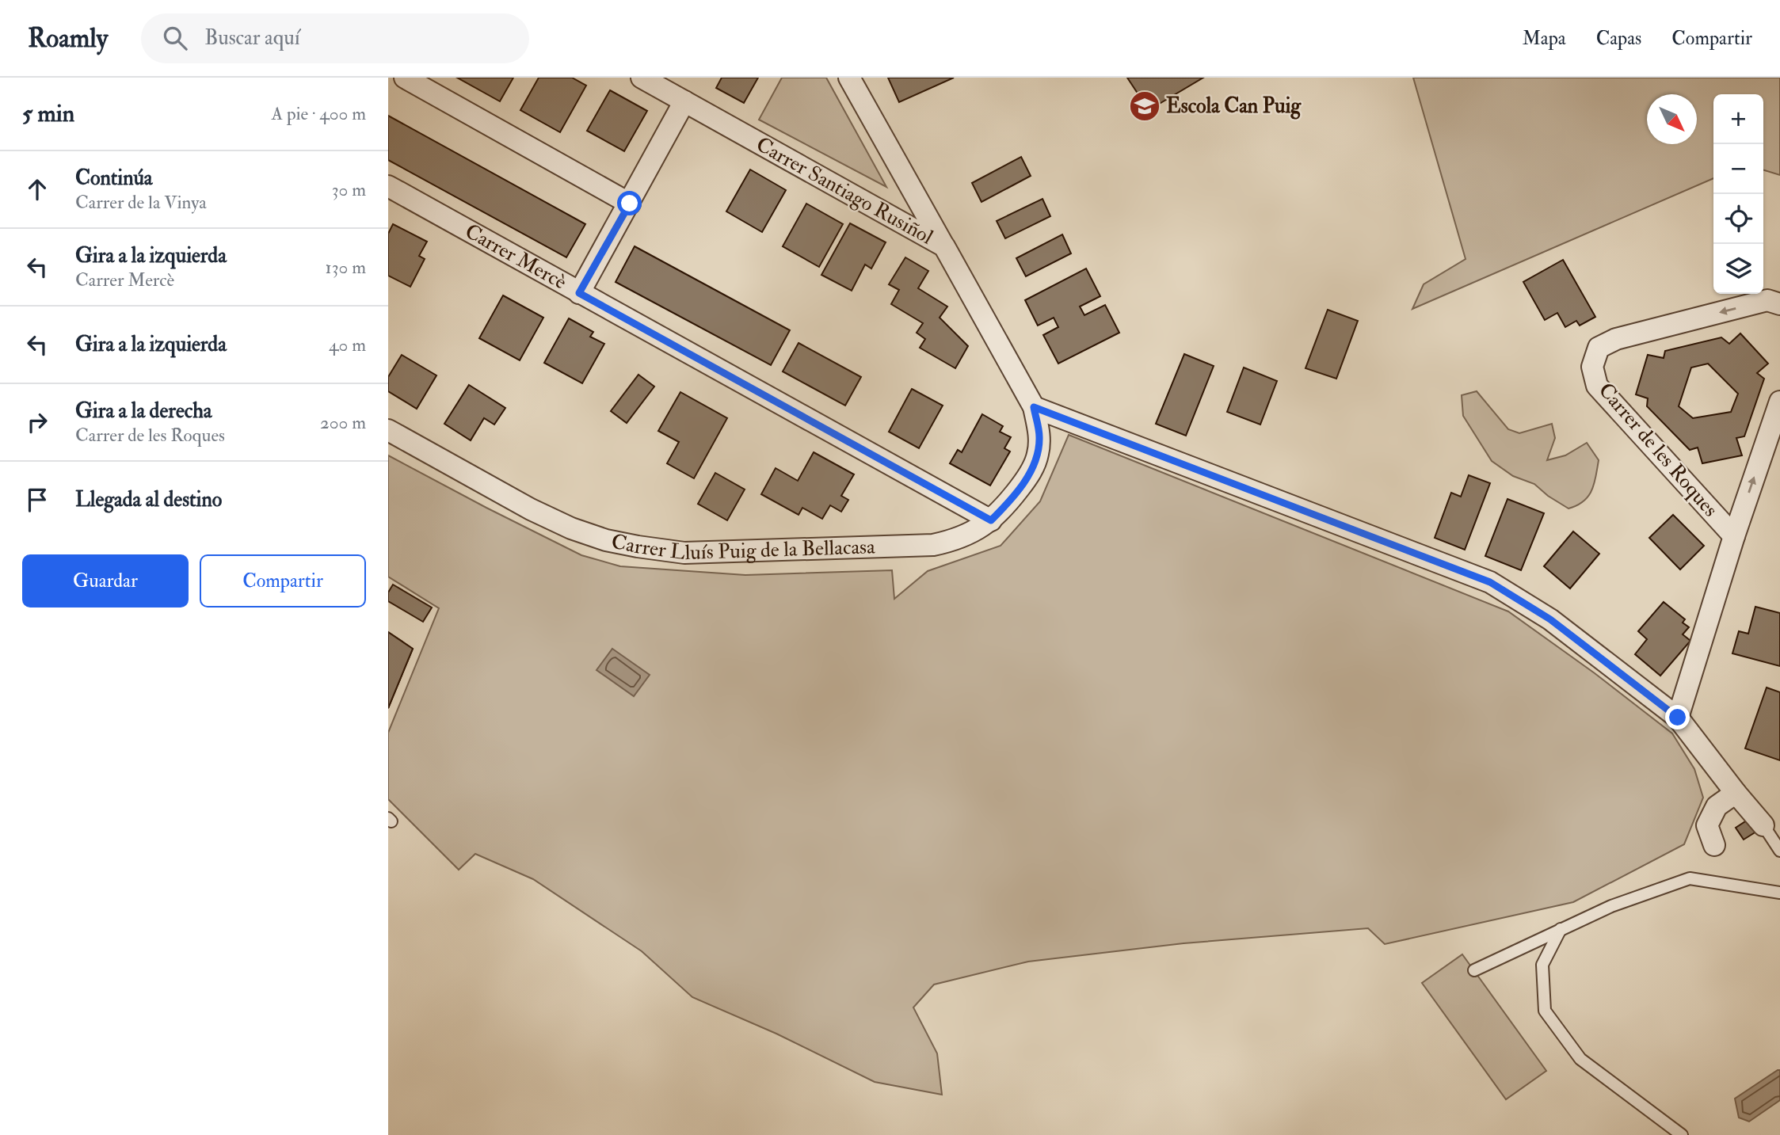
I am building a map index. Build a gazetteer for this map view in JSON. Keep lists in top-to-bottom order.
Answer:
{
  "streets": {
    "street": [
      "Carrer Santiago Rusiñol",
      "Carrer Mercè",
      "Carrer de les Roques",
      "Carrer Lluís Puig de la Bellacasa"
    ]
  },
  "crossings": [
    ["Carrer Santiago Rusiñol", "Carrer Lluís Puig de la Bellacasa"],
    ["Carrer Mercè", "Carrer Lluís Puig de la Bellacasa"]
  ],
  "places": {
    "school or university": ["Escola Can Puig"]
  },
  "north": "bottom right",
  "page": {
    "header": "Roamly",
    "search": "Buscar aquí",
    "nav": ["Mapa", "Capas", "Compartir"],
    "heading": ["5 min", "A pie · 400 m"],
    "map_buttons": ["+", "−"],
    "list": [
      ["Continúa", "Carrer de la Vinya", "30 m"],
      ["Gira a la izquierda", "Carrer Mercè", "130 m"],
      ["Gira a la izquierda", "40 m"],
      ["Gira a la derecha", "Carrer de les Roques", "200 m"],
      "Llegada al destino"
    ],
    "buttons": ["Guardar", "Compartir"]
  }
}
